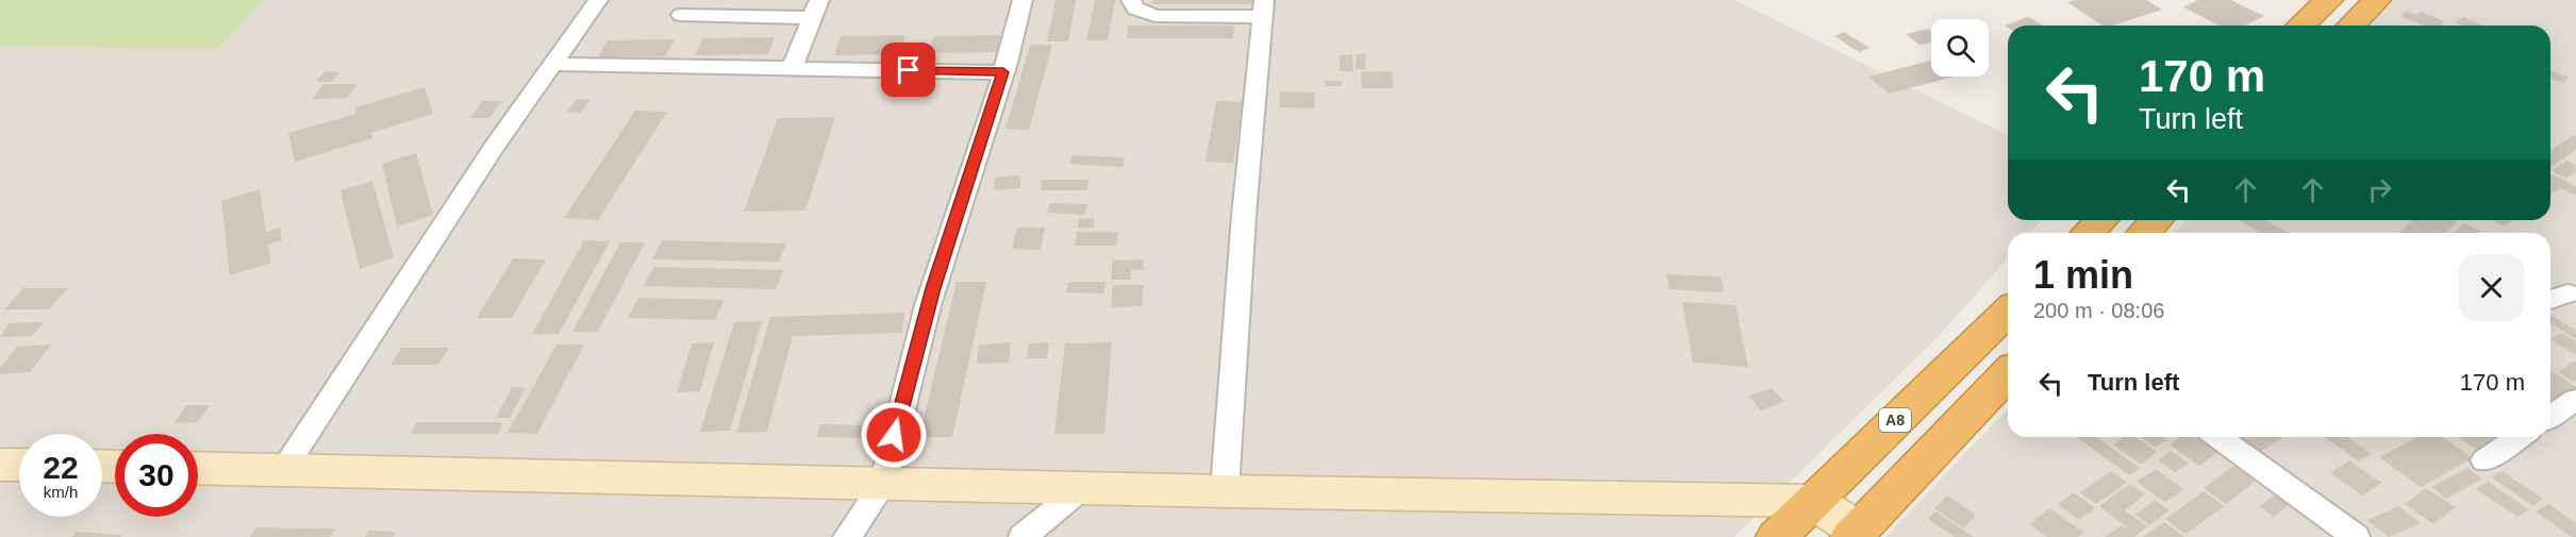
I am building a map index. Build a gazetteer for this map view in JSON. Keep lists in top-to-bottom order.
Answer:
{
  "streets": {
    "highway": ["A8"]
  },
  "page": {
    "turn": ["170 m", "Turn left"],
    "heading": ["1 min", "200 m · 08:06"],
    "list": [
      {
        "name": "Turn left",
        "value": "170 m"
      }
    ],
    "speed": "22 km/h",
    "limit": "30"
  }
}
